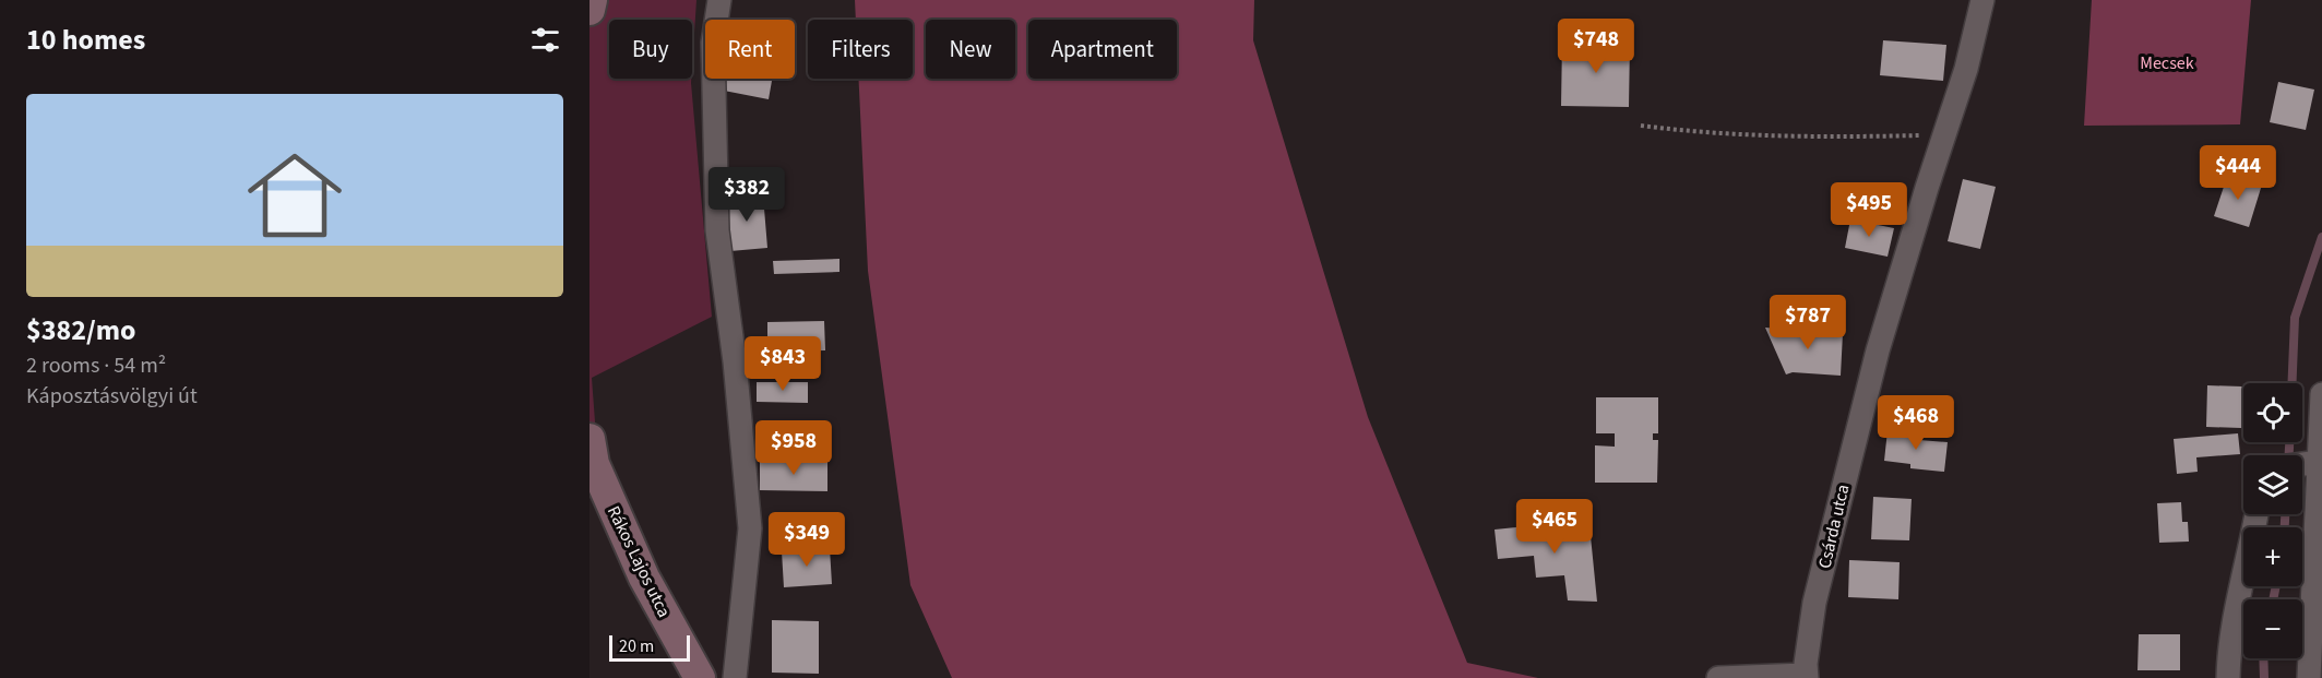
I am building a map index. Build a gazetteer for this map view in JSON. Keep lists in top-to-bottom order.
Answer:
{
  "streets": {
    "street": ["Csárda utca", "Rákos Lajos utca"]
  },
  "parks": ["Mecsek"],
  "scale_bar": "20 m",
  "page": {
    "heading": "10 homes",
    "price": [
      "$748",
      "$444",
      "$382",
      "$495",
      "$787",
      "$843",
      "$468",
      "$958",
      "$465",
      "$349"
    ],
    "chip": [
      "Buy",
      "Rent",
      "Filters",
      "New",
      "Apartment"
    ],
    "list": [
      {
        "name": "$382/mo",
        "note": "2 rooms · 54 m² · Káposztásvölgyi út"
      }
    ],
    "map_buttons": ["+", "−"],
    "scale": "20 m"
  }
}
